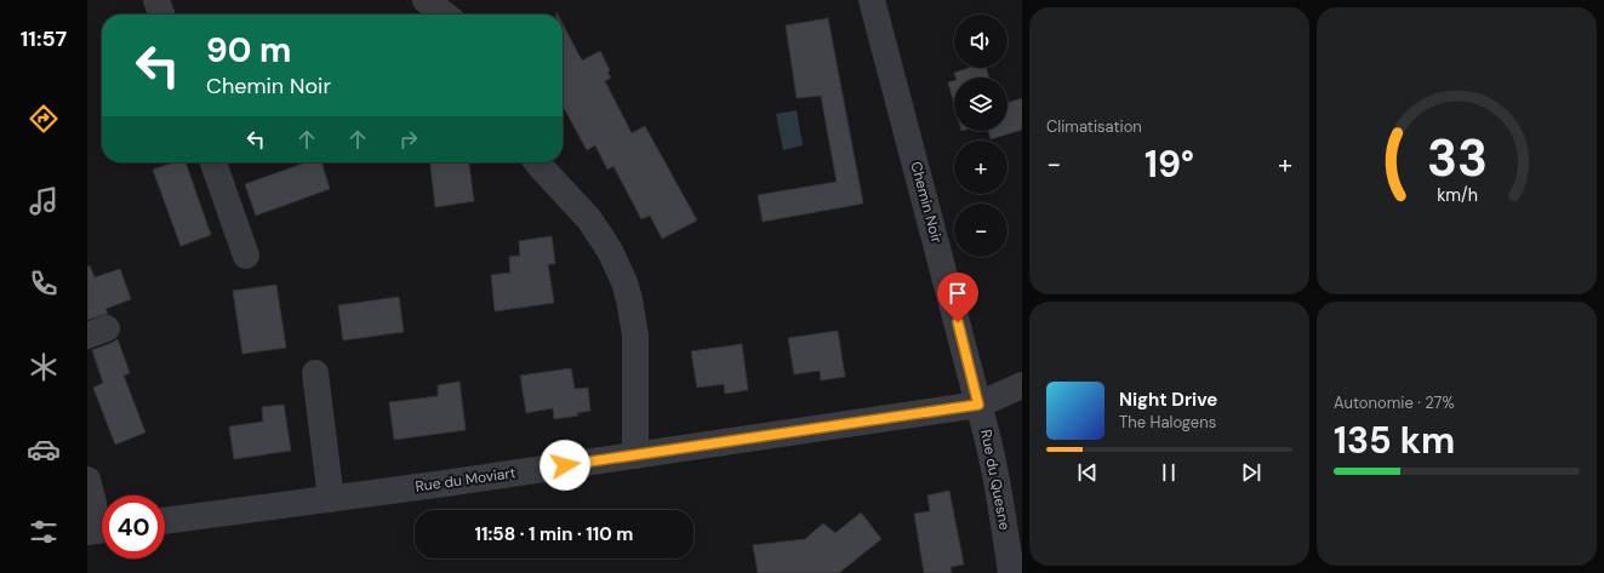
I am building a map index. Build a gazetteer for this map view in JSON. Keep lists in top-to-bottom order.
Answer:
{
  "streets": {
    "street": ["Chemin Noir", "Rue du Moviart", "Rue du Quesne"]
  },
  "crossings": [
    ["Chemin Noir", "Rue du Moviart"],
    ["Chemin Noir", "Rue du Quesne"],
    ["Rue du Moviart", "Rue du Quesne"]
  ],
  "page": {
    "tabs": "11:57",
    "tile": [
      "Climatisation",
      ["Autonomie · 27%", "135 km"]
    ],
    "map_buttons": ["+", "−"],
    "turn": ["90 m", "Chemin Noir"],
    "heat": ["−", "19°", "+"],
    "song": ["Night Drive", "The Halogens"],
    "limit": "40",
    "trip": "11:58 · 1 min · 110 m",
    "gauge": ["33", "km/h"]
  }
}
